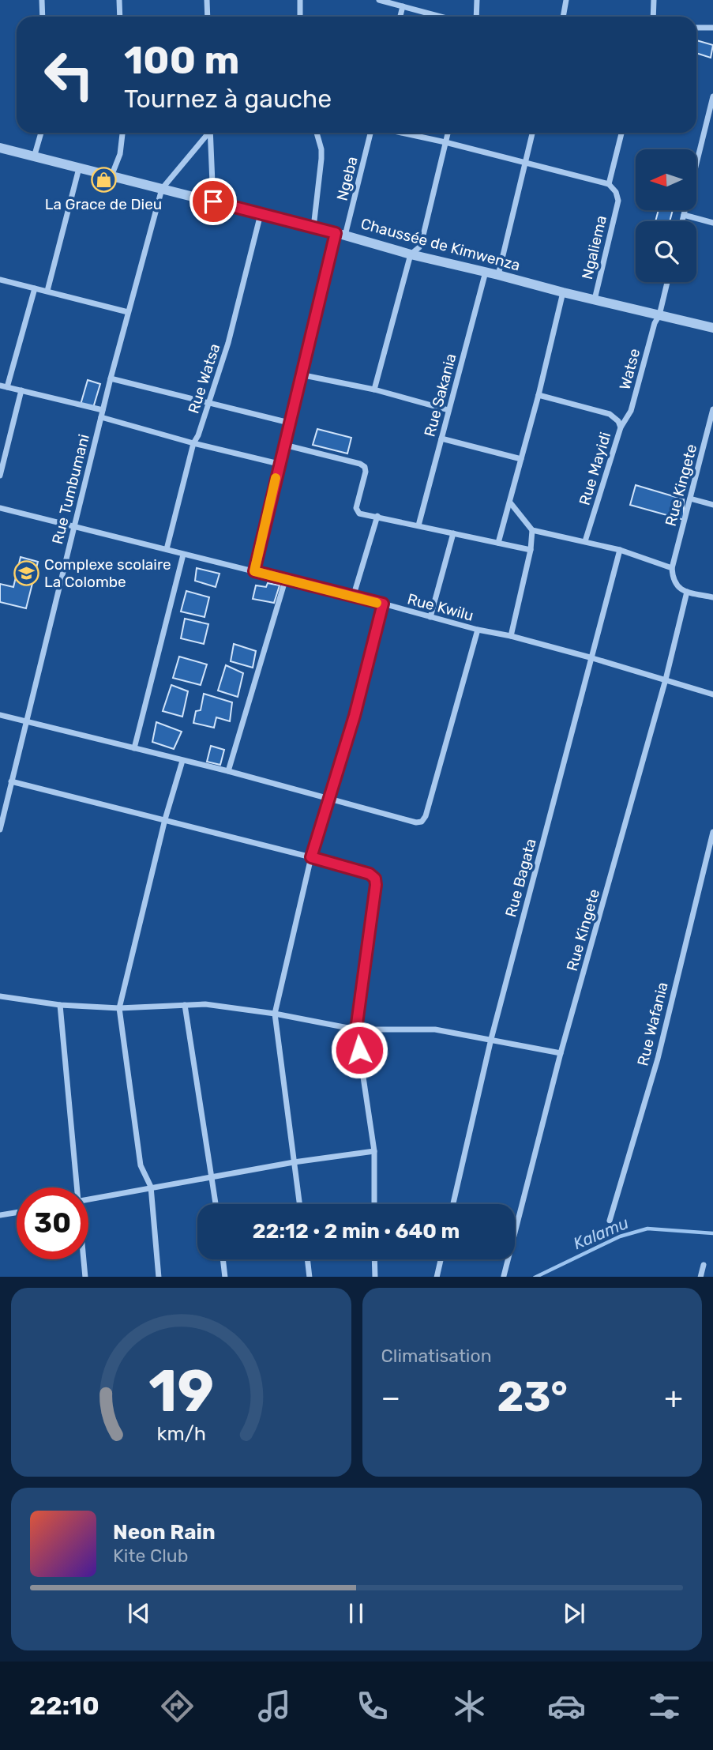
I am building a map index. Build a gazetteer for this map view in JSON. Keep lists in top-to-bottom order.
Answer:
{
  "streets": {
    "street": [
      "Ngeba",
      "Chaussée de Kimwenza",
      "Ngaliema",
      "Watse",
      "Rue Watsa",
      "Rue Sakania",
      "Rue Mayidi",
      "Rue Kingete",
      "Rue Tumbumani",
      "Rue Kwilu",
      "Rue Bagata",
      "Rue Wafania"
    ]
  },
  "crossings": [
    ["Ngeba", "Chaussée de Kimwenza"],
    ["Ngeba", "Rue Kwilu"],
    ["Chaussée de Kimwenza", "Ngaliema"],
    ["Chaussée de Kimwenza", "Watse"],
    ["Chaussée de Kimwenza", "Rue Watsa"],
    ["Chaussée de Kimwenza", "Rue Sakania"],
    ["Chaussée de Kimwenza", "Rue Tumbumani"],
    ["Watse", "Rue Mayidi"],
    ["Rue Watsa", "Rue Kwilu"],
    ["Rue Kingete", "Rue Kwilu"],
    ["Rue Tumbumani", "Rue Kwilu"],
    ["Rue Kwilu", "Rue Bagata"]
  ],
  "water": ["Kalamu"],
  "places": {
    "shop": ["La Grace de Dieu"],
    "school or university": ["Complexe scolaire La Colombe"]
  },
  "north": "left",
  "page": {
    "turn": ["100 m", "Tournez à gauche"],
    "limit": "30",
    "trip": "22:12 · 2 min · 640 m",
    "tile": "Climatisation",
    "heat": ["−", "23°", "+"],
    "song": ["Neon Rain", "Kite Club"],
    "tabs": "22:10",
    "gauge": ["19", "km/h"]
  }
}
